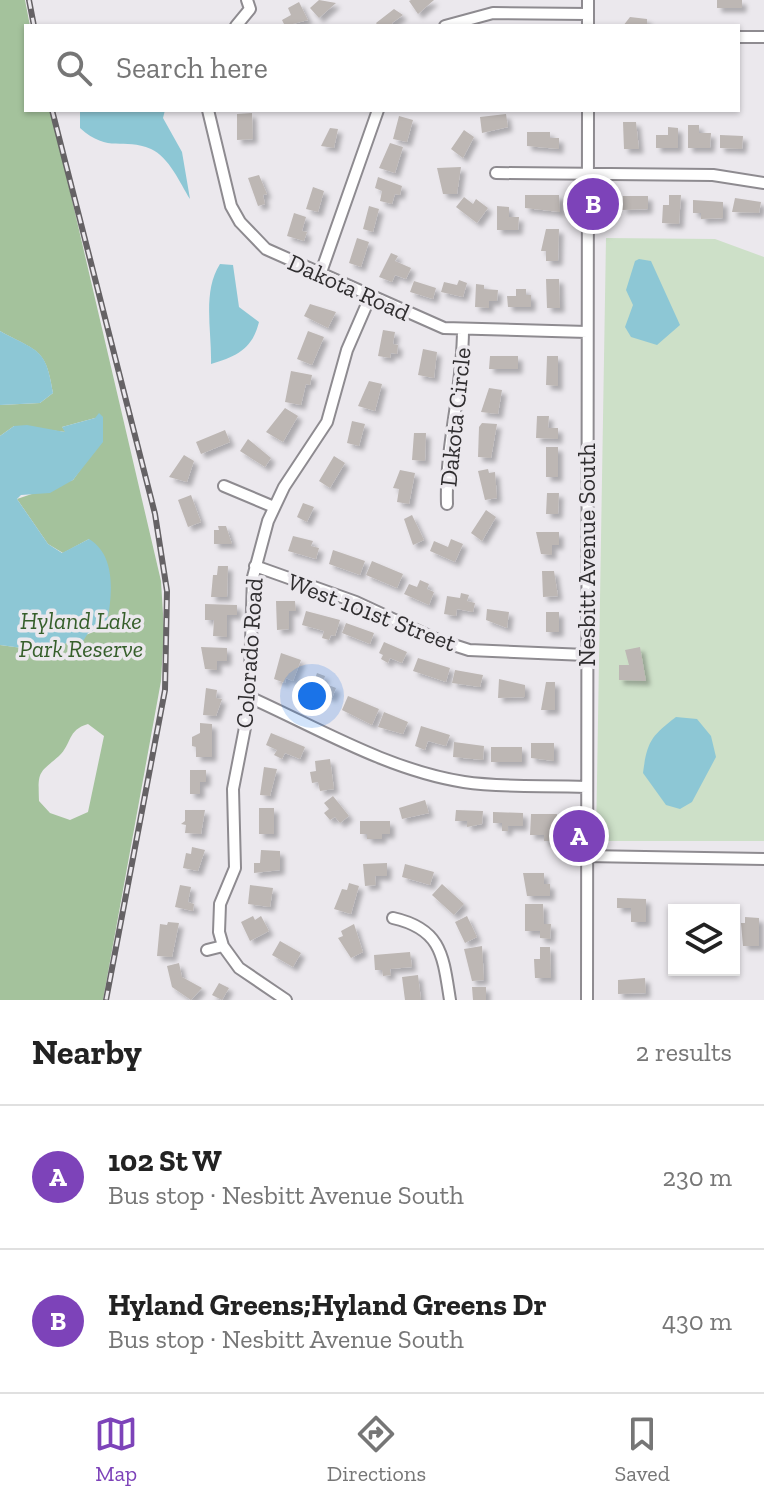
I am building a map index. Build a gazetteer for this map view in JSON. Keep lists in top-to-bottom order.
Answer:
{
  "streets": {
    "street": [
      "Dakota Road",
      "Dakota Circle",
      "Nesbitt Avenue South",
      "West 101st Street",
      "Colorado Road"
    ]
  },
  "crossings": [
    ["Dakota Road", "Dakota Circle"],
    ["Dakota Road", "Nesbitt Avenue South"],
    ["Dakota Road", "Colorado Road"],
    ["Nesbitt Avenue South", "West 101st Street"],
    ["West 101st Street", "Colorado Road"]
  ],
  "parks": ["Hyland Lake Park Reserve"],
  "page": {
    "search": "Search here",
    "pins": ["B", "A"],
    "heading": ["Nearby", "2 results"],
    "list": [
      {
        "mark": "A",
        "name": "102 St W",
        "note": "Bus stop · Nesbitt Avenue South",
        "value": "230 m"
      },
      {
        "mark": "B",
        "name": "Hyland Greens;Hyland Greens Dr",
        "note": "Bus stop · Nesbitt Avenue South",
        "value": "430 m"
      }
    ],
    "nav": ["Map", "Directions", "Saved"]
  }
}
